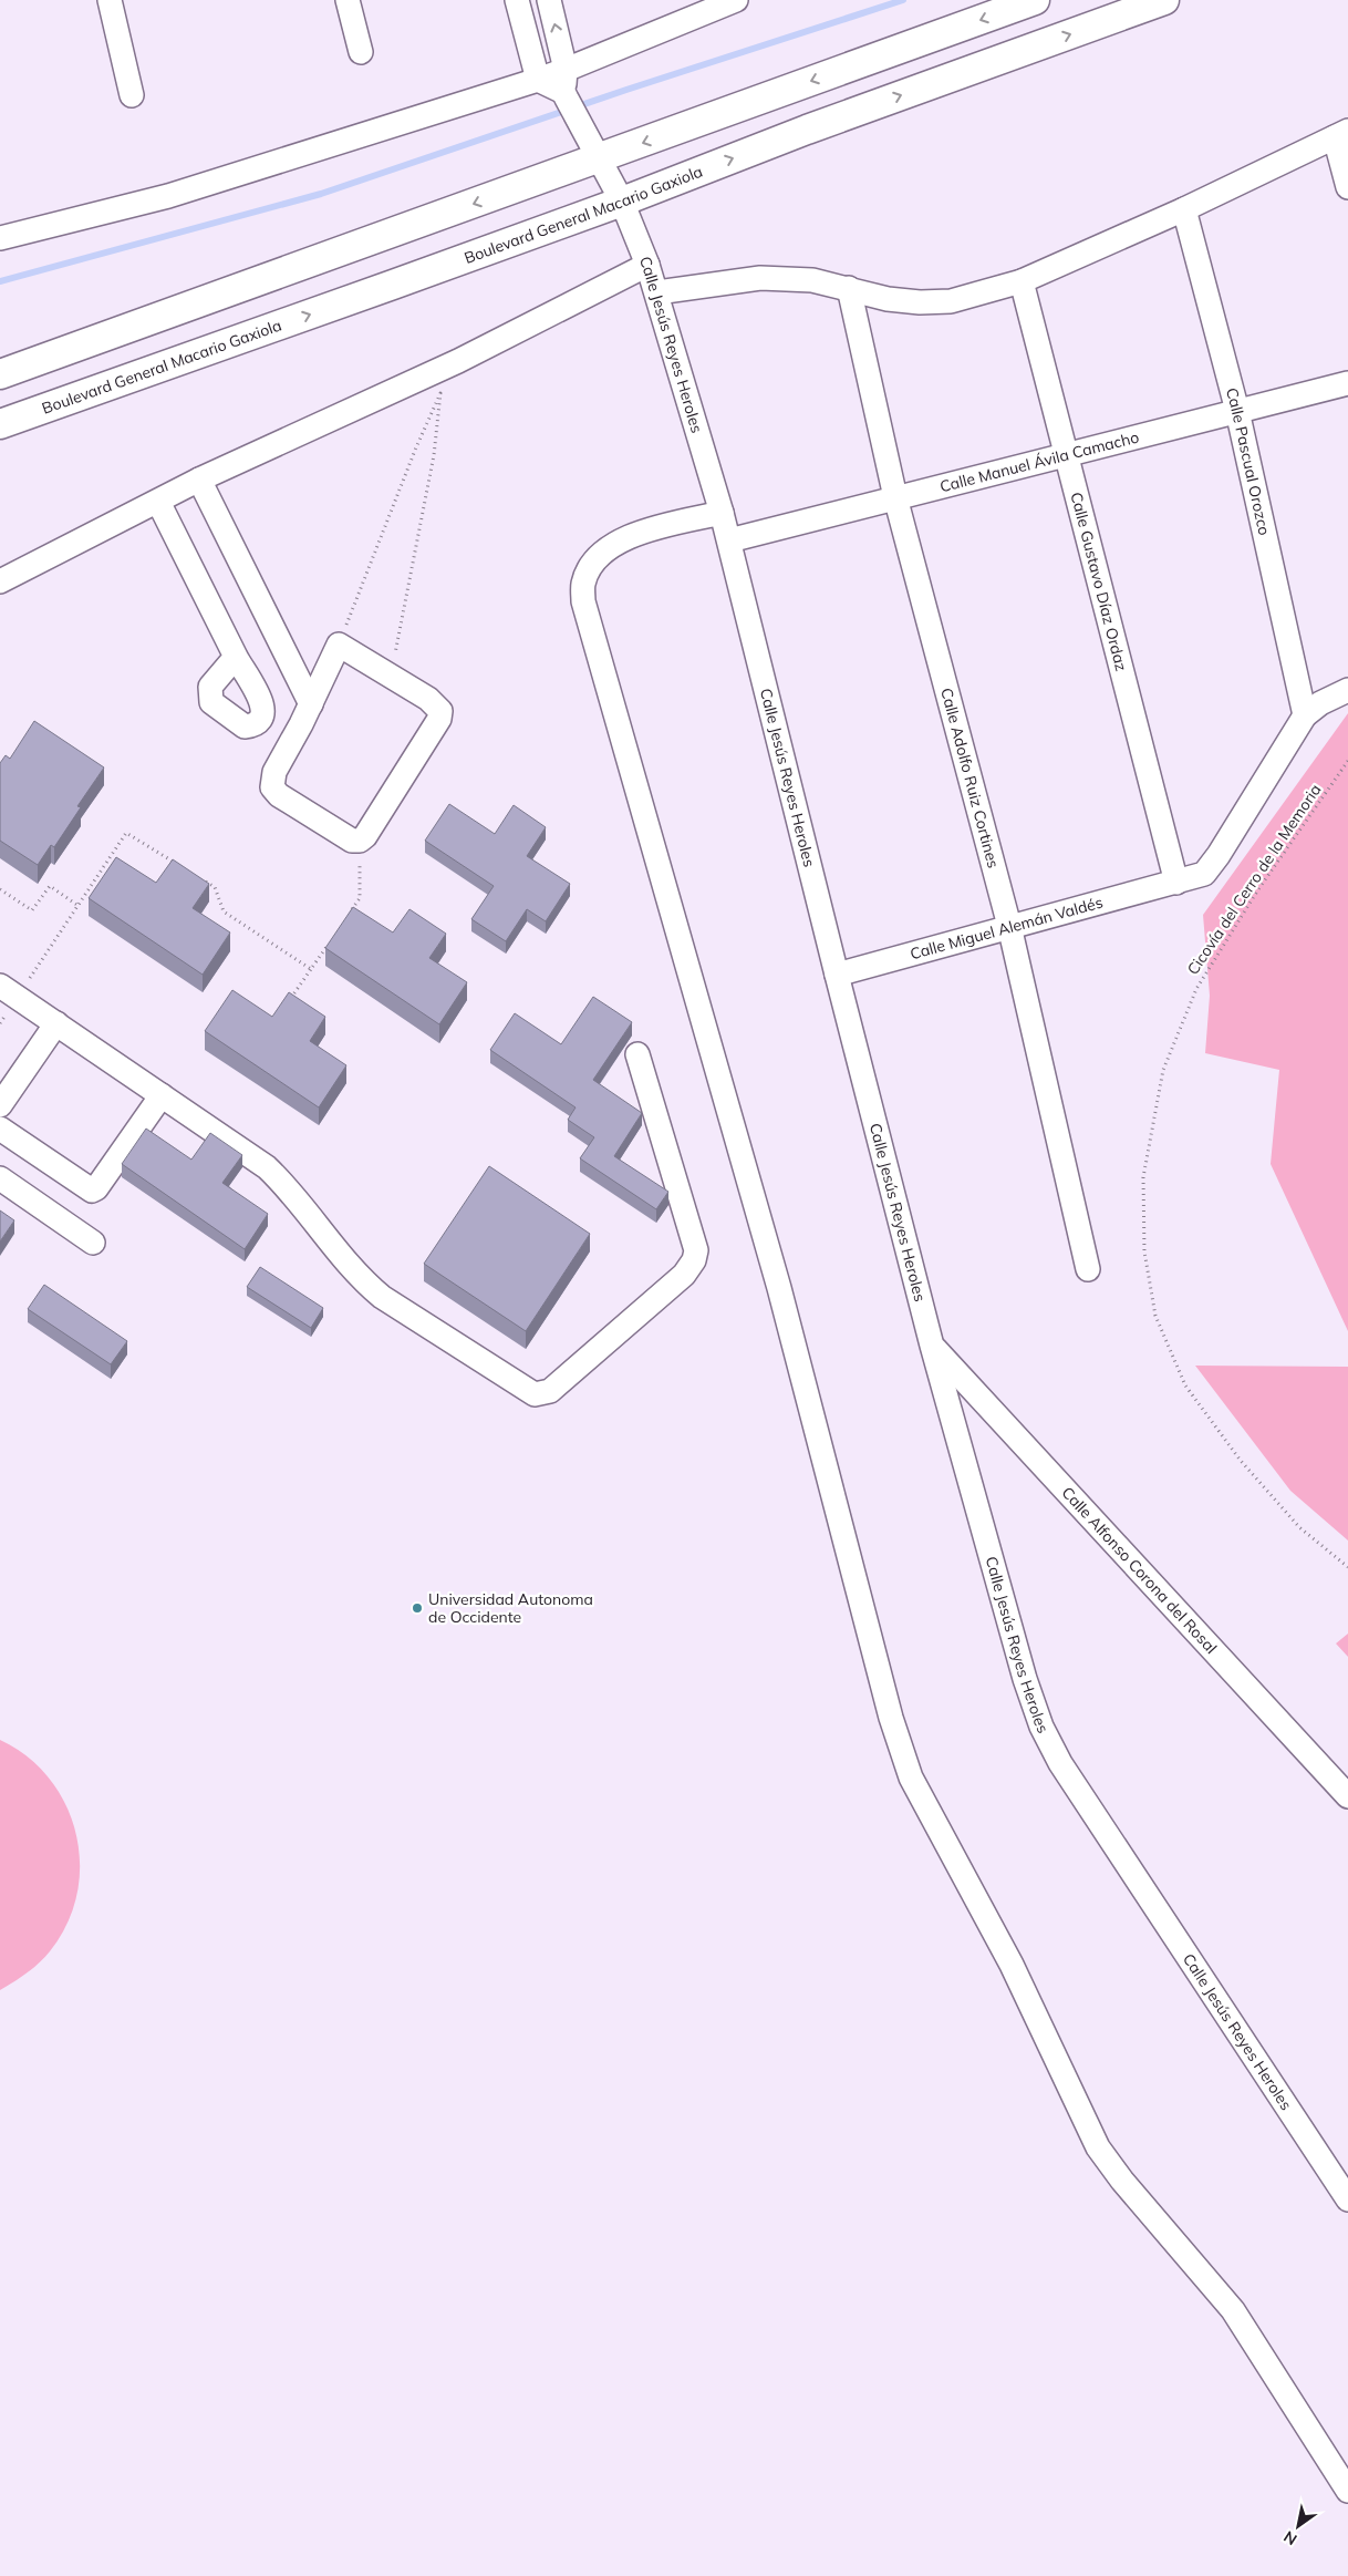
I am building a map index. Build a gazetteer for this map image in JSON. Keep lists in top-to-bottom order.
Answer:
{
  "streets": {
    "main road": ["Boulevard General Macario Gaxiola"],
    "street": [
      "Calle Jesús Reyes Heroles",
      "Calle Manuel Ávila Camacho",
      "Calle Pascual Orozco",
      "Calle Gustavo Díaz Ordaz",
      "Calle Adolfo Ruiz Cortines",
      "Calle Miguel Alemán Valdés",
      "Calle Alfonso Corona del Rosal"
    ],
    "path": ["Cicovía del Cerro de la Memoria"]
  },
  "crossings": [
    ["Boulevard General Macario Gaxiola", "Calle Jesús Reyes Heroles"],
    ["Calle Jesús Reyes Heroles", "Calle Manuel Ávila Camacho"],
    ["Calle Jesús Reyes Heroles", "Calle Miguel Alemán Valdés"],
    ["Calle Jesús Reyes Heroles", "Calle Alfonso Corona del Rosal"],
    ["Calle Manuel Ávila Camacho", "Calle Pascual Orozco"],
    ["Calle Manuel Ávila Camacho", "Calle Gustavo Díaz Ordaz"],
    ["Calle Manuel Ávila Camacho", "Calle Adolfo Ruiz Cortines"],
    ["Calle Pascual Orozco", "Calle Miguel Alemán Valdés"],
    ["Calle Gustavo Díaz Ordaz", "Calle Miguel Alemán Valdés"],
    ["Calle Adolfo Ruiz Cortines", "Calle Miguel Alemán Valdés"]
  ],
  "places": ["Universidad Autonoma de Occidente"],
  "north": "bottom left"
}
